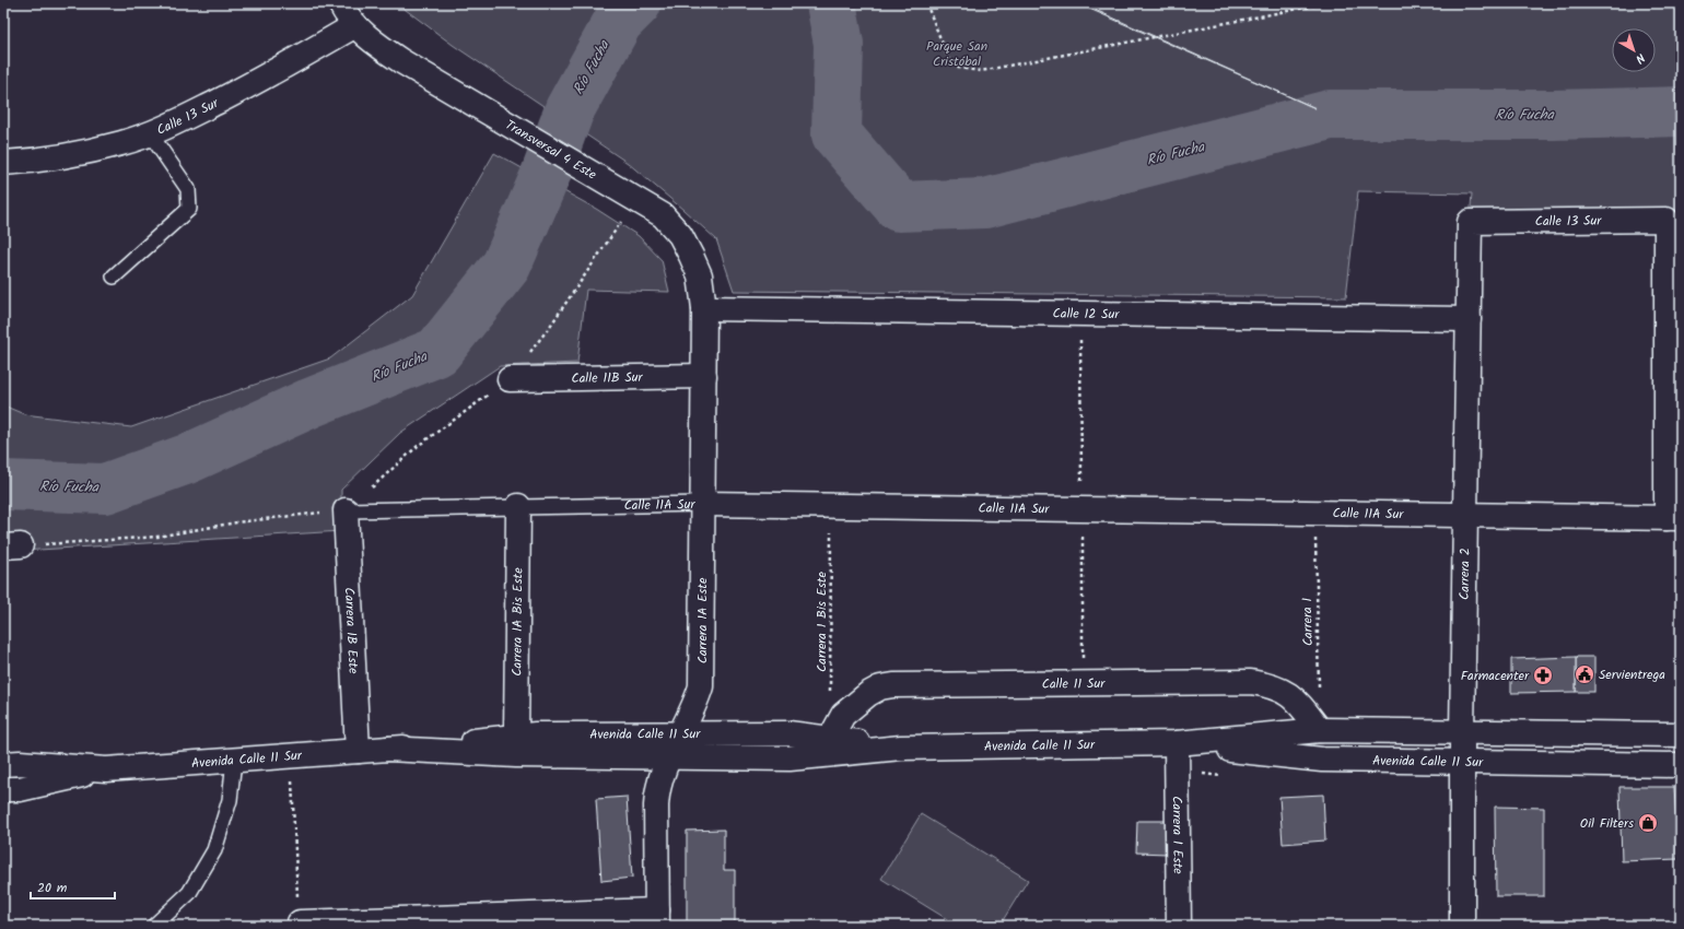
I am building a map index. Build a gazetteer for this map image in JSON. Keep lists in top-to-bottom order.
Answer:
{
  "streets": {
    "street": [
      "Calle 13 Sur",
      "Transversal 4 Este",
      "Calle 12 Sur",
      "Calle 11B Sur",
      "Calle 11A Sur",
      "Carrera 2",
      "Carrera 1A Este",
      "Carrera 1A Bis Este",
      "Carrera 1B Este",
      "Calle 11 Sur",
      "Avenida Calle 11 Sur",
      "Carrera 1 Este"
    ],
    "path": ["Carrera 1 Bis Este", "Carrera 1"]
  },
  "crossings": [
    ["Calle 13 Sur", "Transversal 4 Este"],
    ["Calle 13 Sur", "Calle 11A Sur"],
    ["Calle 13 Sur", "Carrera 2"],
    ["Transversal 4 Este", "Calle 12 Sur"],
    ["Transversal 4 Este", "Carrera 1A Este"],
    ["Calle 12 Sur", "Carrera 2"],
    ["Calle 12 Sur", "Carrera 1A Este"],
    ["Calle 11B Sur", "Carrera 1A Este"],
    ["Calle 11A Sur", "Carrera 2"],
    ["Calle 11A Sur", "Carrera 1A Este"],
    ["Calle 11A Sur", "Carrera 1A Bis Este"],
    ["Calle 11A Sur", "Carrera 1 Bis Este"],
    ["Calle 11A Sur", "Carrera 1"],
    ["Calle 11A Sur", "Carrera 1B Este"],
    ["Carrera 2", "Avenida Calle 11 Sur"],
    ["Carrera 1A Este", "Avenida Calle 11 Sur"],
    ["Carrera 1A Bis Este", "Avenida Calle 11 Sur"],
    ["Carrera 1", "Calle 11 Sur"],
    ["Carrera 1", "Avenida Calle 11 Sur"],
    ["Carrera 1B Este", "Avenida Calle 11 Sur"],
    ["Calle 11 Sur", "Avenida Calle 11 Sur"],
    ["Avenida Calle 11 Sur", "Carrera 1 Este"]
  ],
  "water": ["Río Fucha"],
  "parks": ["Parque San Cristóbal"],
  "places": {
    "public building": ["Servientrega"],
    "pharmacy": ["Farmacenter"],
    "shop": ["Oil Filters"]
  },
  "scale_bar": "20 m",
  "north": "bottom right"
}
